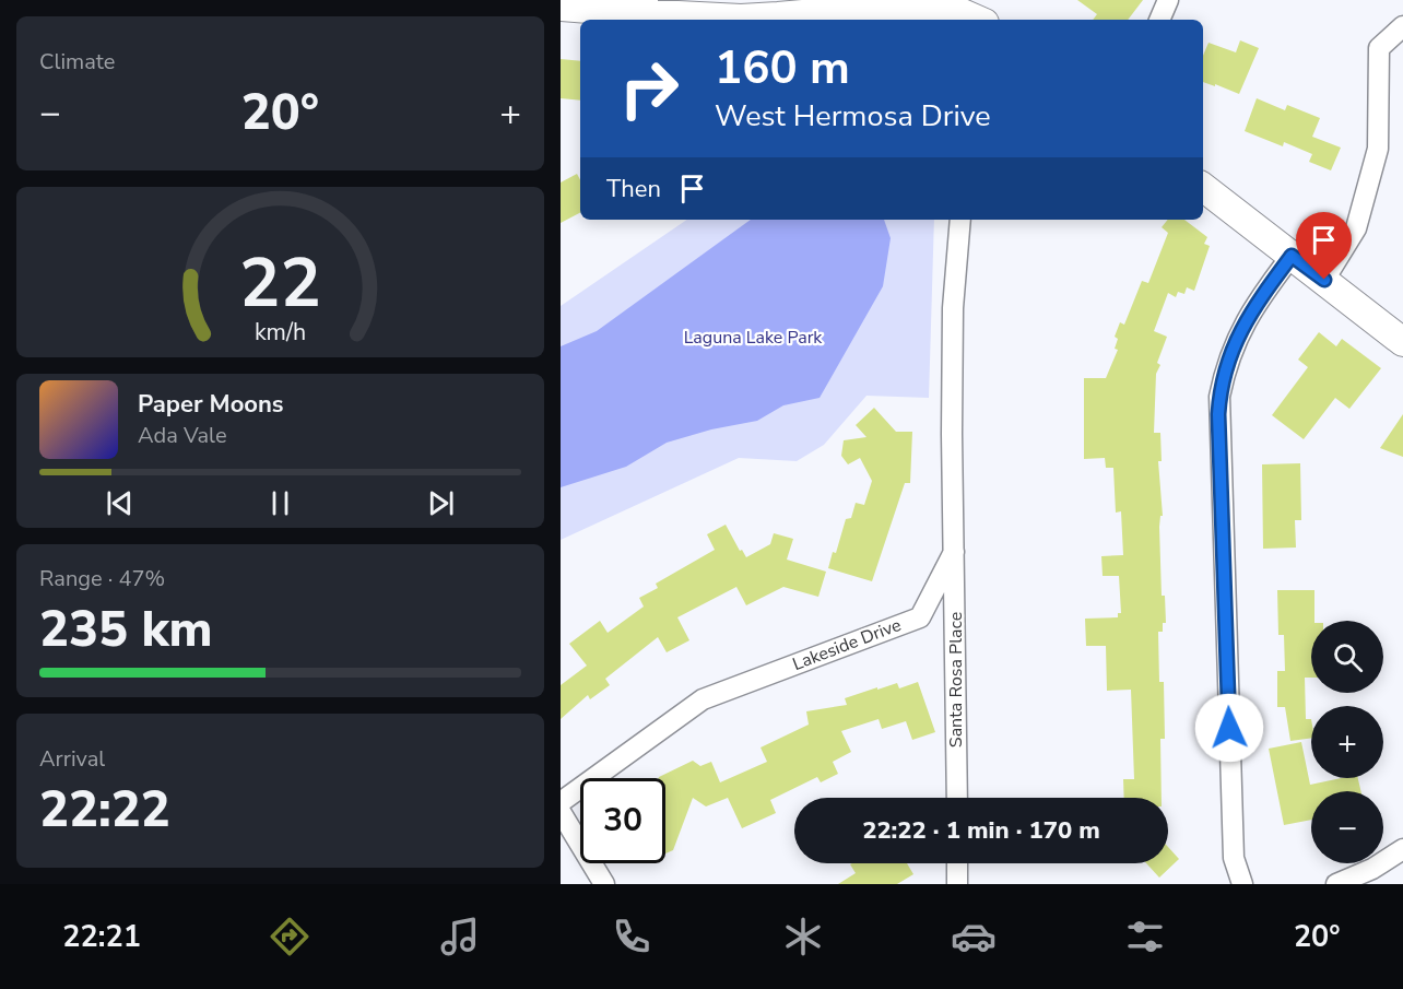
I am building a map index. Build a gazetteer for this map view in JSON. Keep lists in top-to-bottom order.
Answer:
{
  "streets": {
    "street": ["Lakeside Drive", "Santa Rosa Place"]
  },
  "crossings": [
    ["Lakeside Drive", "Santa Rosa Place"]
  ],
  "parks": ["Laguna Lake Park"],
  "page": {
    "tile": [
      "Climate",
      ["Range · 47%", "235 km"],
      ["Arrival", "22:22"]
    ],
    "turn": ["160 m", "West Hermosa Drive"],
    "heat": ["−", "20°", "+"],
    "then": "Then",
    "song": ["Paper Moons", "Ada Vale"],
    "map_buttons": ["+", "−"],
    "limit": "30",
    "trip": "22:22 · 1 min · 170 m",
    "tabs": ["22:21", "20°"],
    "gauge": ["22", "km/h"]
  }
}
